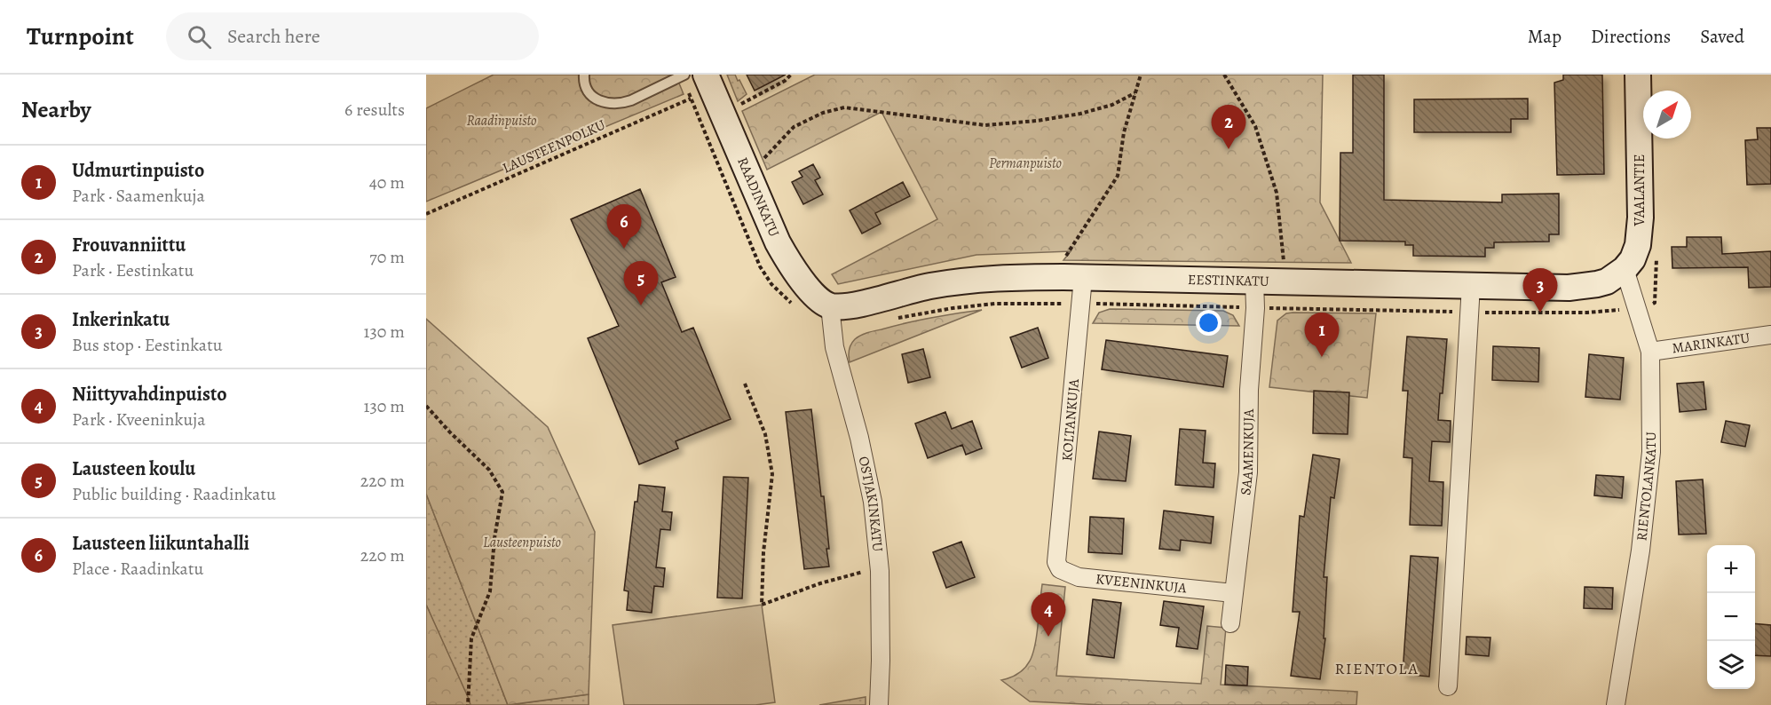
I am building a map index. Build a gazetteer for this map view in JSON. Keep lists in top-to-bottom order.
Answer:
{
  "streets": {
    "street": [
      "VAALANTIE",
      "RAADINKATU",
      "EESTINKATU",
      "MARINKATU",
      "KOLTANKUJA",
      "SAAMENKUJA",
      "RIENTOLANKATU",
      "OSTJAKINKATU",
      "KVEENINKUJA"
    ],
    "path": ["LAUSTEENPOLKU"]
  },
  "crossings": [
    ["VAALANTIE", "EESTINKATU"],
    ["VAALANTIE", "RIENTOLANKATU"],
    ["RAADINKATU", "EESTINKATU"],
    ["RAADINKATU", "OSTJAKINKATU"],
    ["EESTINKATU", "KOLTANKUJA"],
    ["EESTINKATU", "SAAMENKUJA"],
    ["EESTINKATU", "RIENTOLANKATU"],
    ["EESTINKATU", "OSTJAKINKATU"],
    ["MARINKATU", "RIENTOLANKATU"],
    ["KOLTANKUJA", "KVEENINKUJA"],
    ["SAAMENKUJA", "KVEENINKUJA"]
  ],
  "districts": ["RIENTOLA"],
  "parks": ["Raadinpuisto", "Permanpuisto", "Lausteenpuisto"],
  "north": "top right",
  "page": {
    "header": "Turnpoint",
    "search": "Search here",
    "nav": ["Map", "Directions", "Saved"],
    "heading": ["Nearby", "6 results"],
    "pins": [
      "2",
      "6",
      "5",
      "3",
      "1",
      "4"
    ],
    "list": [
      {
        "mark": "1",
        "name": "Udmurtinpuisto",
        "note": "Park · Saamenkuja",
        "value": "40 m"
      },
      {
        "mark": "2",
        "name": "Frouvanniittu",
        "note": "Park · Eestinkatu",
        "value": "70 m"
      },
      {
        "mark": "3",
        "name": "Inkerinkatu",
        "note": "Bus stop · Eestinkatu",
        "value": "130 m"
      },
      {
        "mark": "4",
        "name": "Niittyvahdinpuisto",
        "note": "Park · Kveeninkuja",
        "value": "130 m"
      },
      {
        "mark": "5",
        "name": "Lausteen koulu",
        "note": "Public building · Raadinkatu",
        "value": "220 m"
      },
      {
        "mark": "6",
        "name": "Lausteen liikuntahalli",
        "note": "Place · Raadinkatu",
        "value": "220 m"
      }
    ],
    "map_buttons": ["+", "−"]
  }
}
